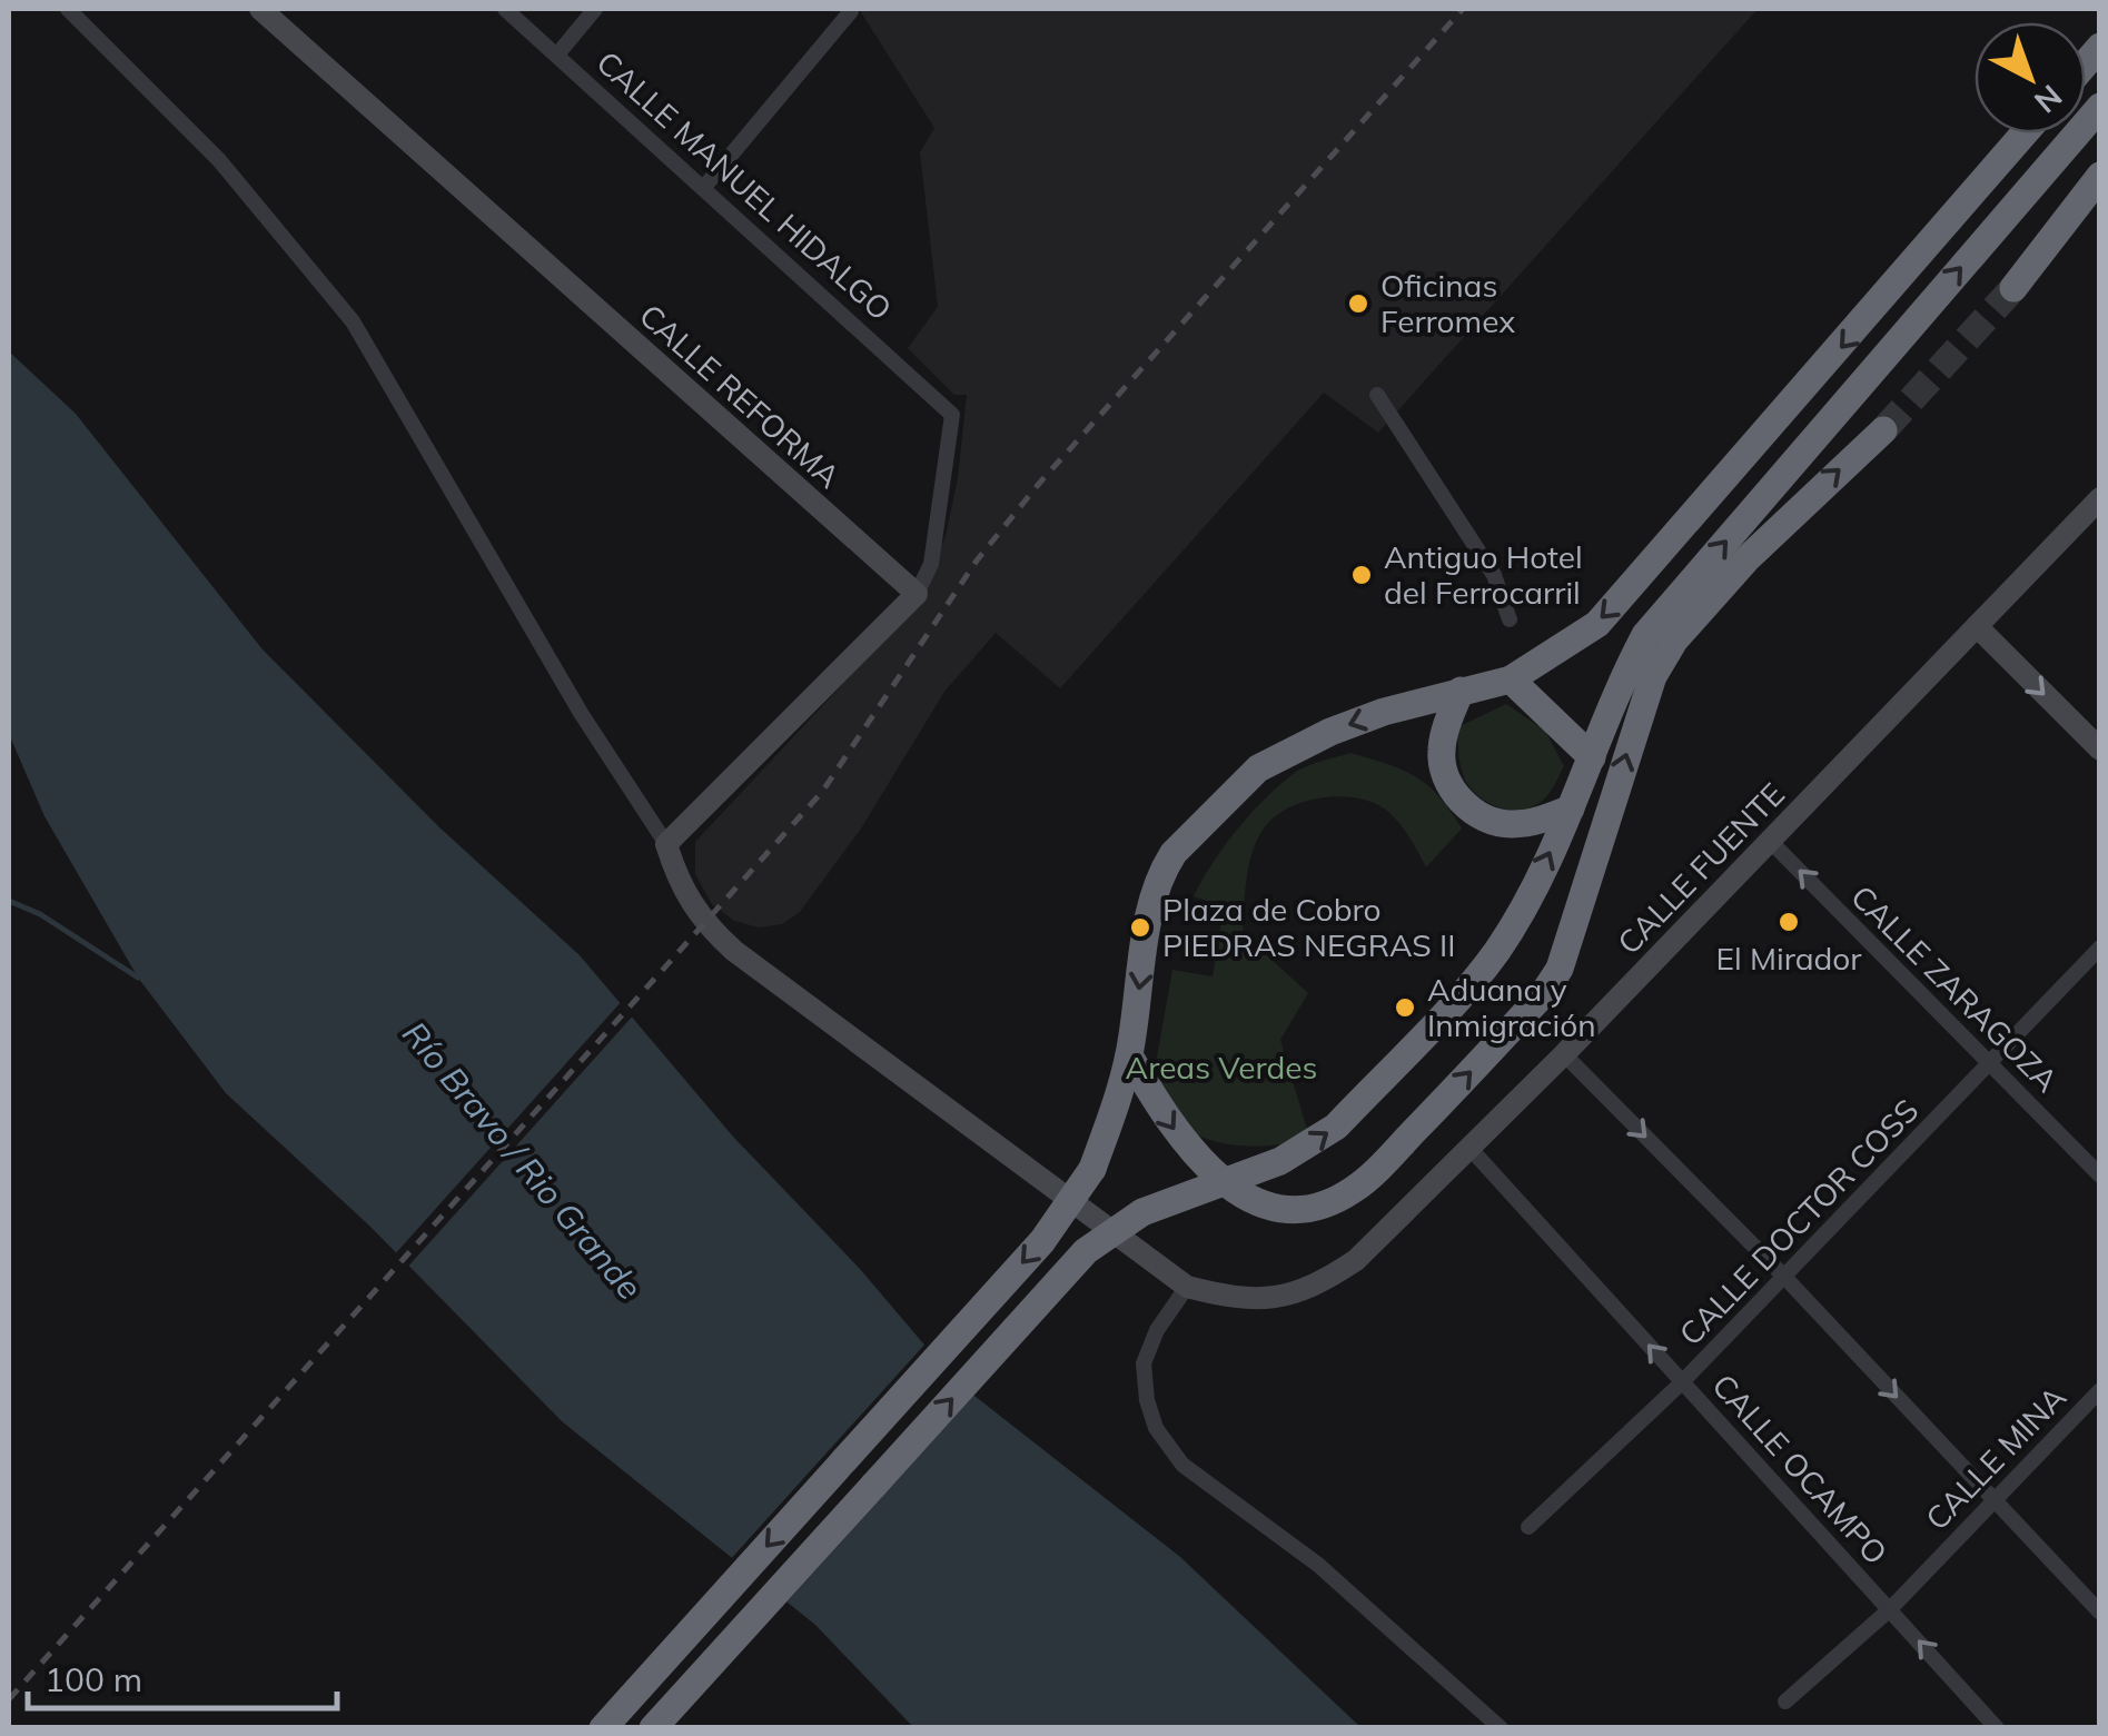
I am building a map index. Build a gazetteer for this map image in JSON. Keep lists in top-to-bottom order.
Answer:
{
  "streets": {
    "street": [
      "CALLE MANUEL HIDALGO",
      "CALLE REFORMA",
      "CALLE FUENTE",
      "CALLE ZARAGOZA",
      "CALLE DOCTOR COSS",
      "CALLE MINA",
      "CALLE OCAMPO"
    ]
  },
  "crossings": [
    ["CALLE MANUEL HIDALGO", "CALLE REFORMA"],
    ["CALLE FUENTE", "CALLE ZARAGOZA"],
    ["CALLE FUENTE", "CALLE OCAMPO"],
    ["CALLE ZARAGOZA", "CALLE DOCTOR COSS"],
    ["CALLE DOCTOR COSS", "CALLE OCAMPO"],
    ["CALLE MINA", "CALLE OCAMPO"]
  ],
  "one_way": ["CALLE ZARAGOZA", "CALLE OCAMPO"],
  "water": ["Río Bravo / Rio Grande"],
  "parks": ["Areas Verdes"],
  "places": [
    "Oficinas Ferromex",
    "Antiguo Hotel del Ferrocarril",
    "El Mirador",
    "Plaza de Cobro PIEDRAS NEGRAS II",
    "Aduana y Inmigración"
  ],
  "scale_bar": "100 m",
  "north": "bottom right"
}
